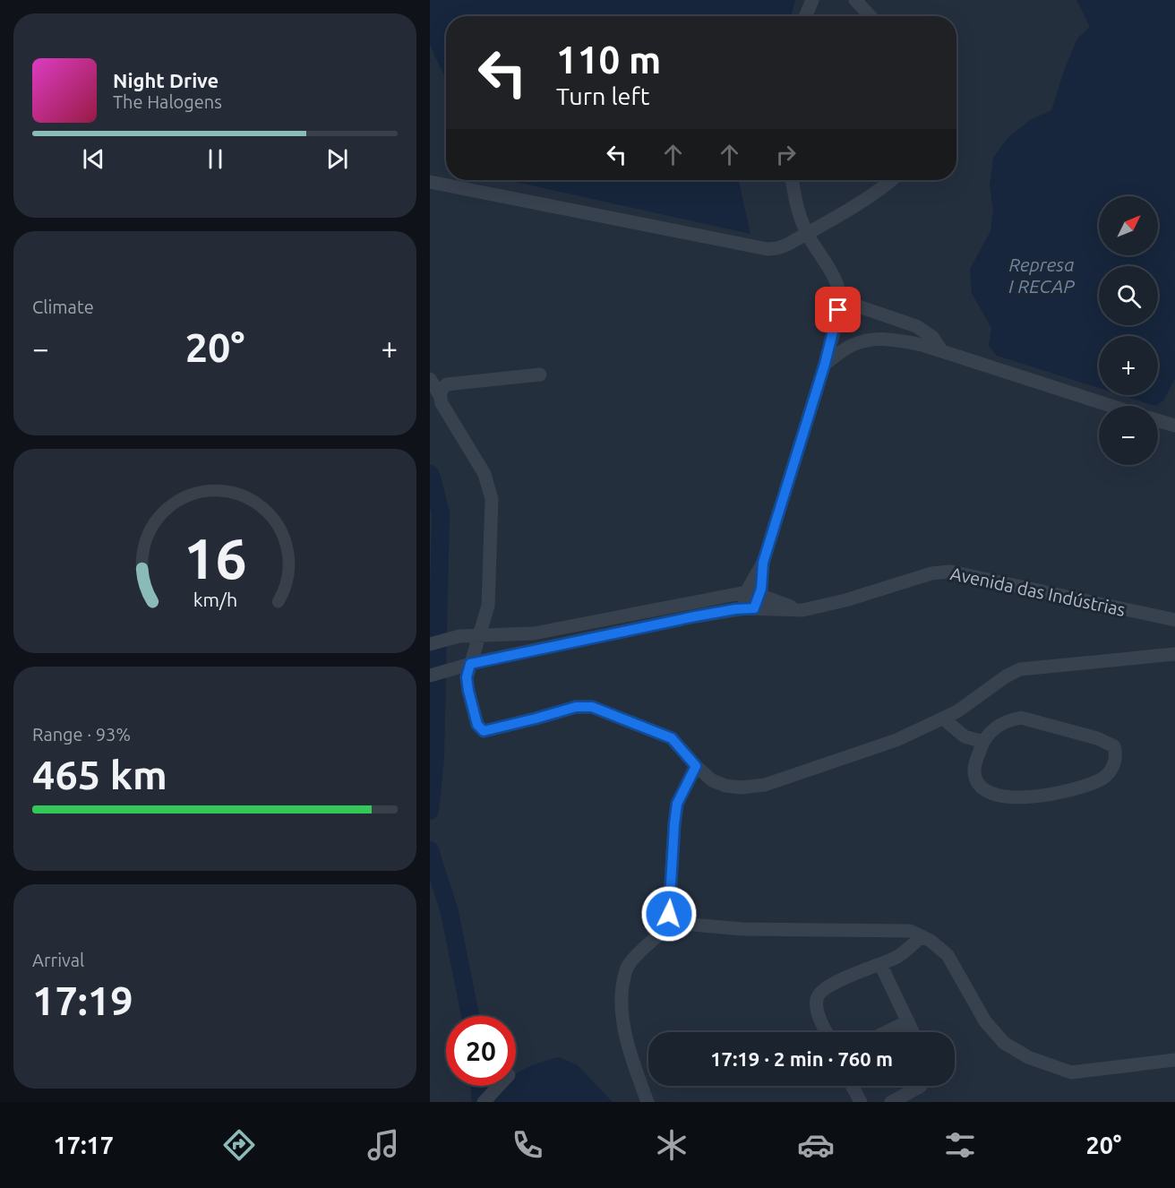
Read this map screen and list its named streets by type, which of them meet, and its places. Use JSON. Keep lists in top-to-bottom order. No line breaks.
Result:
{"streets":{"lane":["Avenida das Indústrias"]},"water":["Represa I RECAP"],"north":"top right","page":{"turn":["110 m","Turn left"],"song":["Night Drive","The Halogens"],"map_buttons":["+","−"],"tile":["Climate",["Range · 93%","465 km"],["Arrival","17:19"]],"heat":["−","20°","+"],"limit":"20","trip":"17:19 · 2 min · 760 m","tabs":["17:17","20°"],"gauge":["16","km/h"]}}
